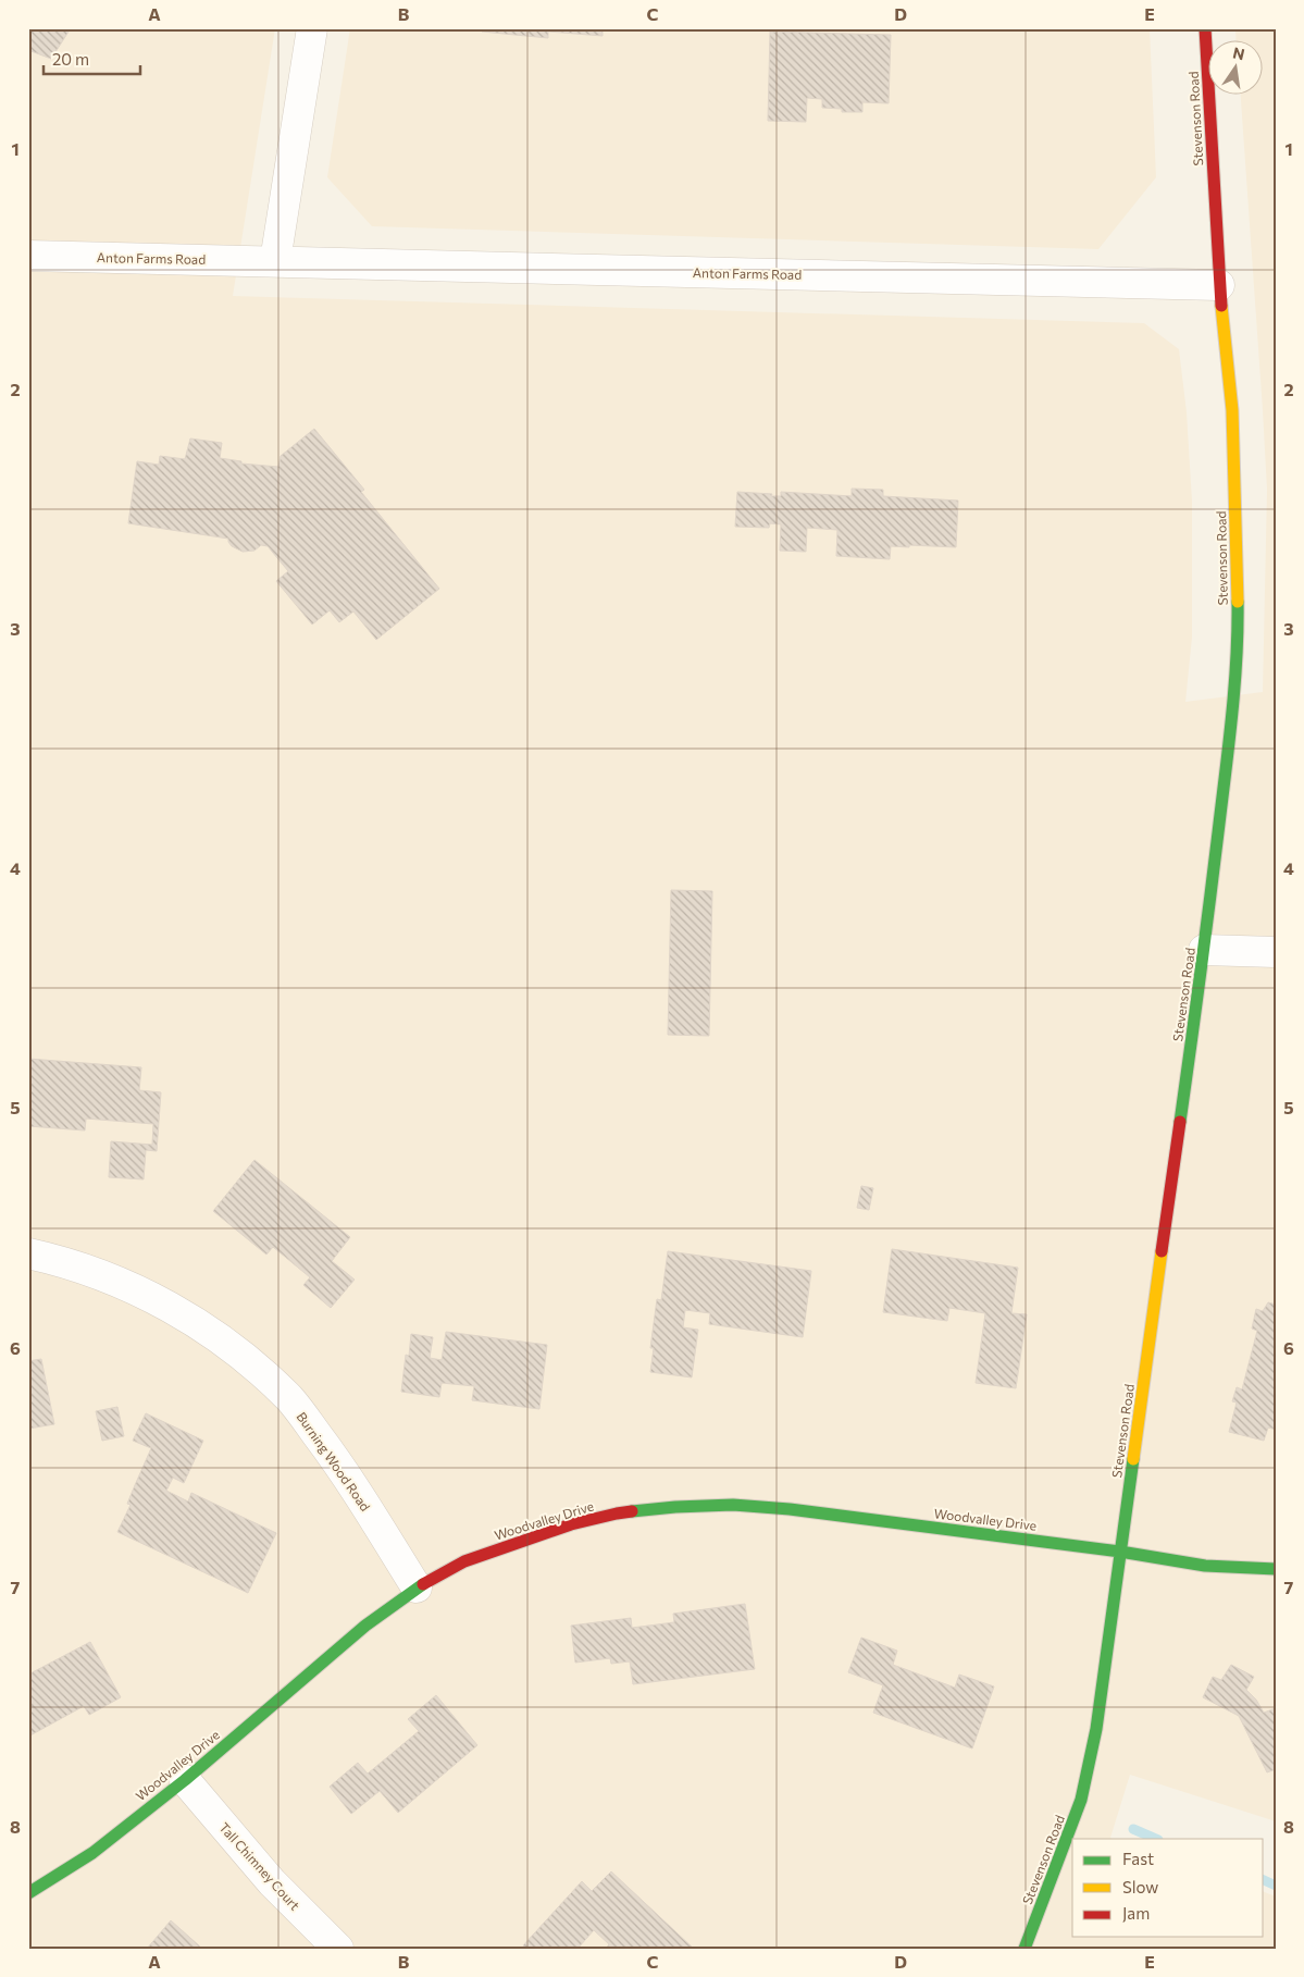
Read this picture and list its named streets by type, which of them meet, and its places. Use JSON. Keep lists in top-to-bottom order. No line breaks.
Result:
{"streets":{"street":["Stevenson Road","Anton Farms Road","Burning Wood Road","Woodvalley Drive","Tall Chimney Court"]},"crossings":[["Stevenson Road","Anton Farms Road"],["Stevenson Road","Woodvalley Drive"],["Burning Wood Road","Woodvalley Drive"],["Woodvalley Drive","Tall Chimney Court"]],"legend":["Fast","Slow","Jam"],"scale_bar":"20 m","north":"top","grid":{"columns":["A","B","C","D","E"],"rows":["1","2","3","4","5","6","7","8"]}}
